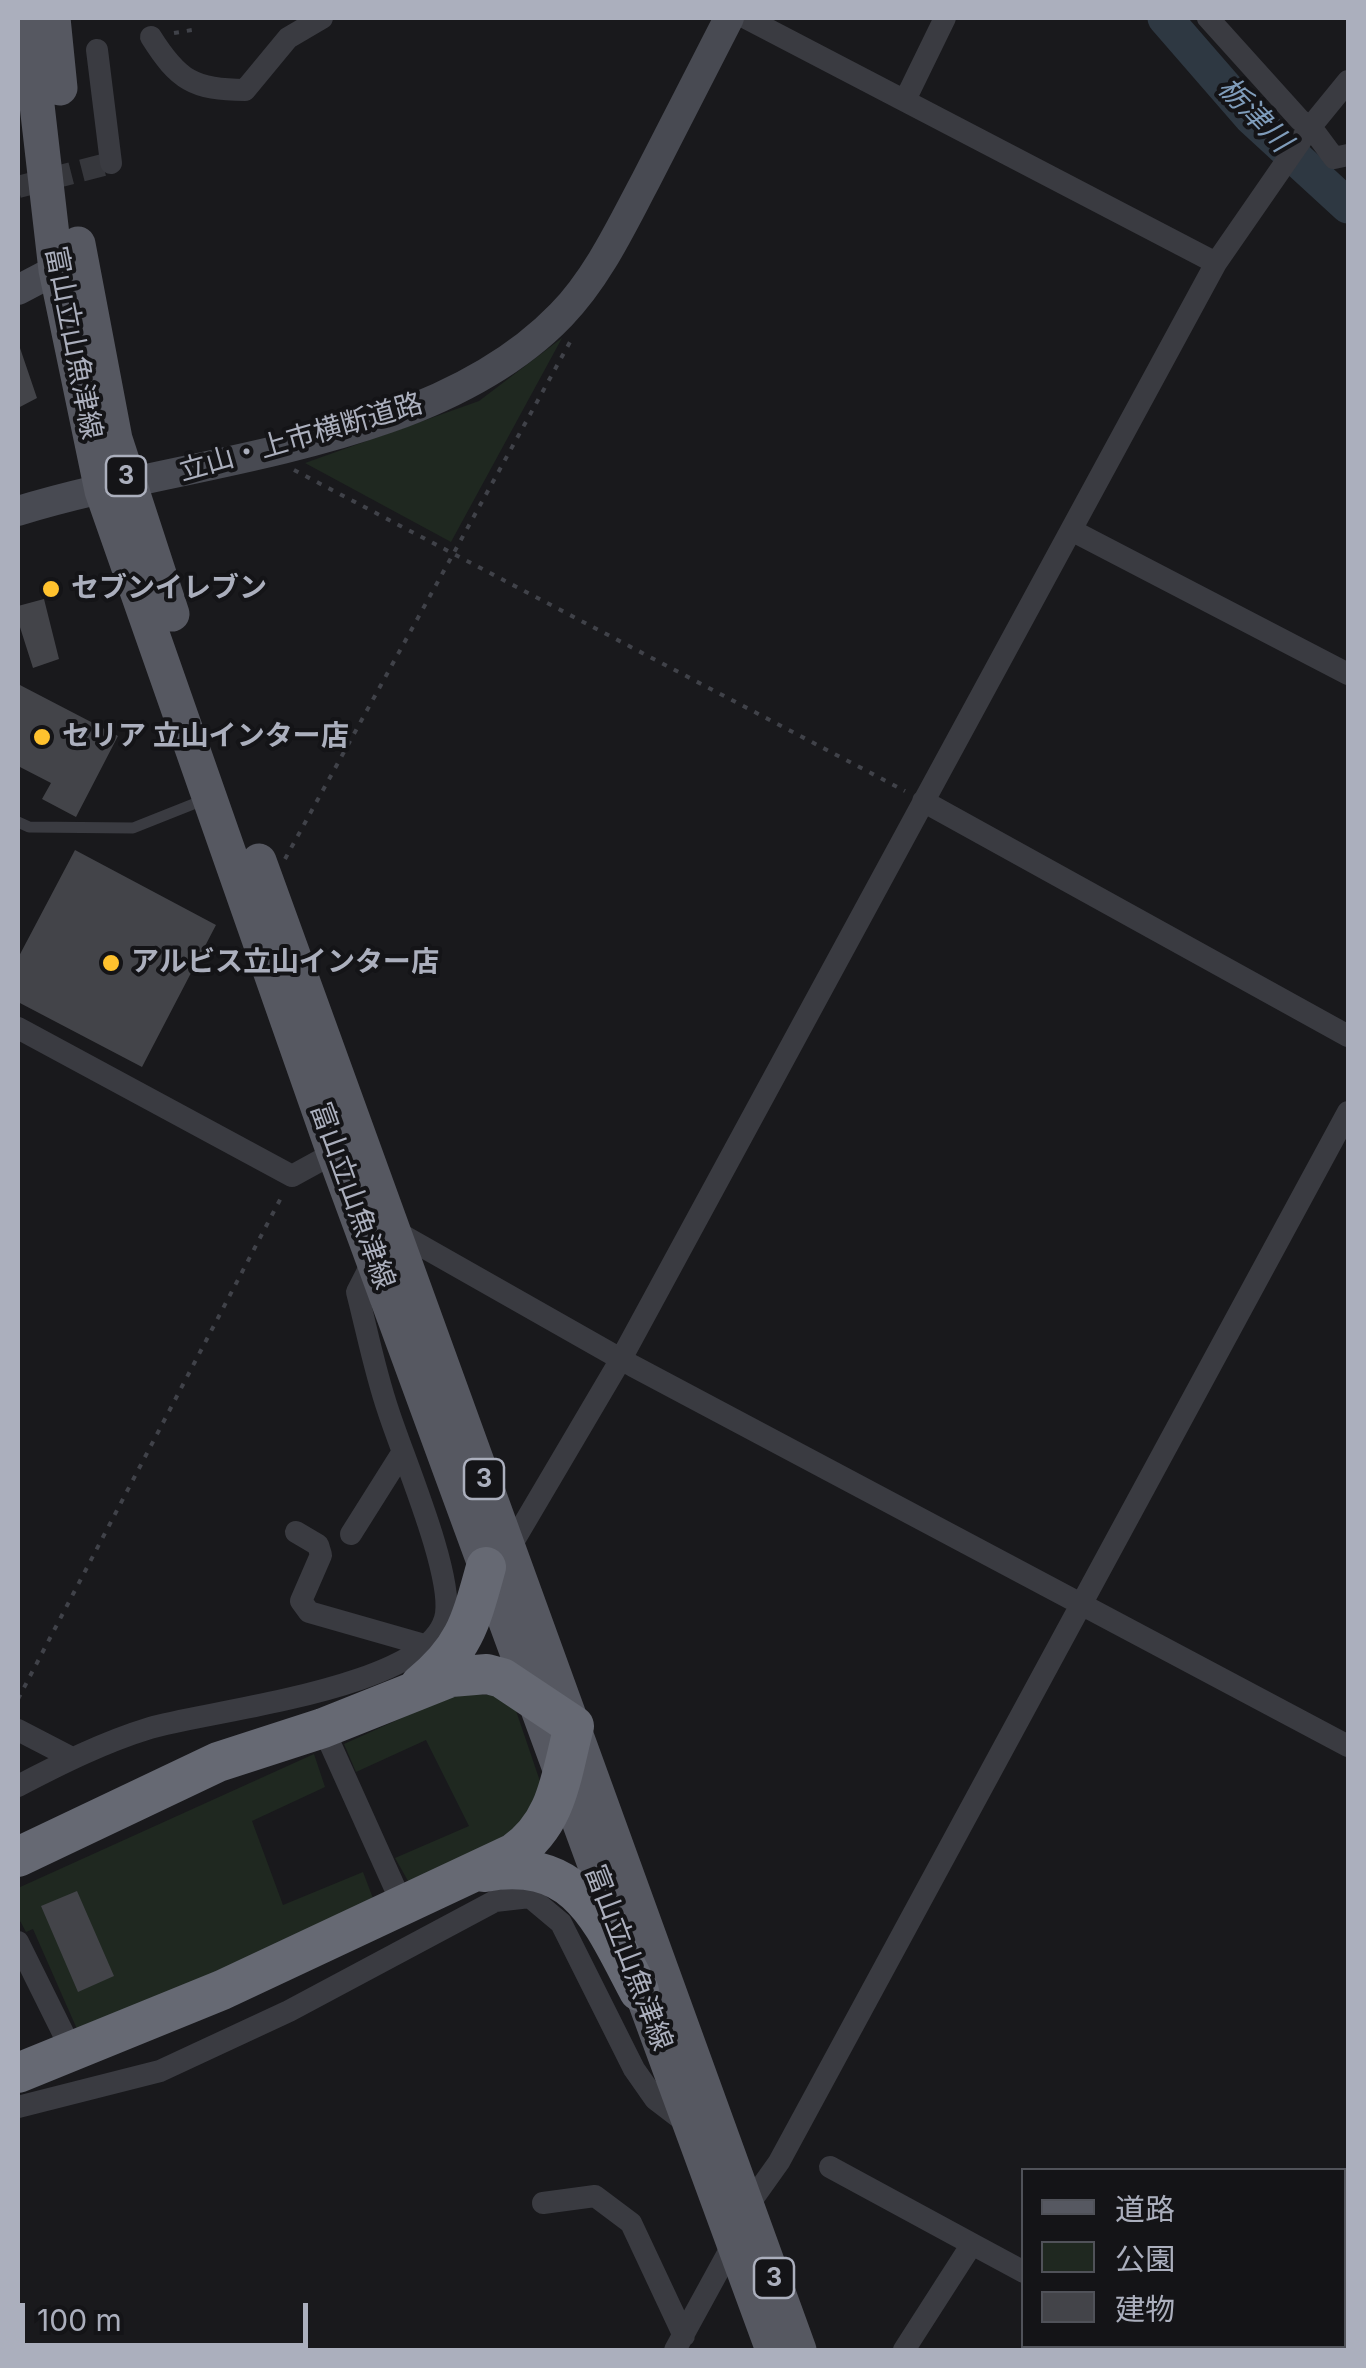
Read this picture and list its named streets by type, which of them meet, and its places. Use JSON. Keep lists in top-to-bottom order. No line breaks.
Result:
{"streets":{"main road":["富山立山魚津線","3"],"street":["立山・上市横断道路"]},"crossings":[["富山立山魚津線","立山・上市横断道路"]],"water":["栃津川"],"places":["セブンイレブン","セリア 立山インター店","アルビス立山インター店"],"legend":["道路","公園","建物"],"scale_bar":"100 m"}
